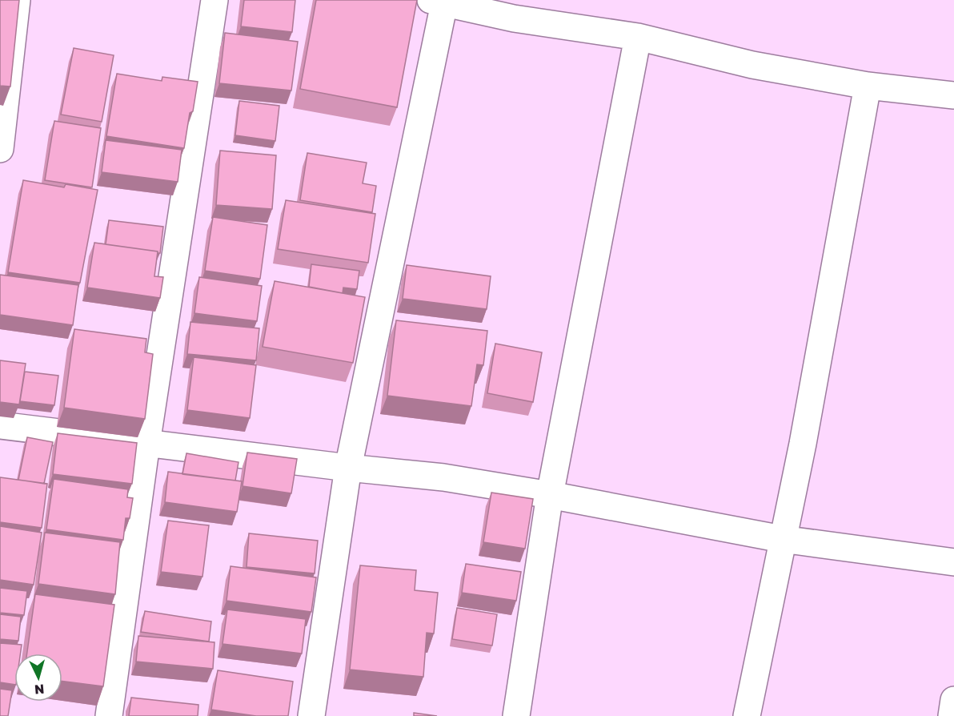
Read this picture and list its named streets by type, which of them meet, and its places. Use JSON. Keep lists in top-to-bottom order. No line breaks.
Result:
{"north":"bottom"}
